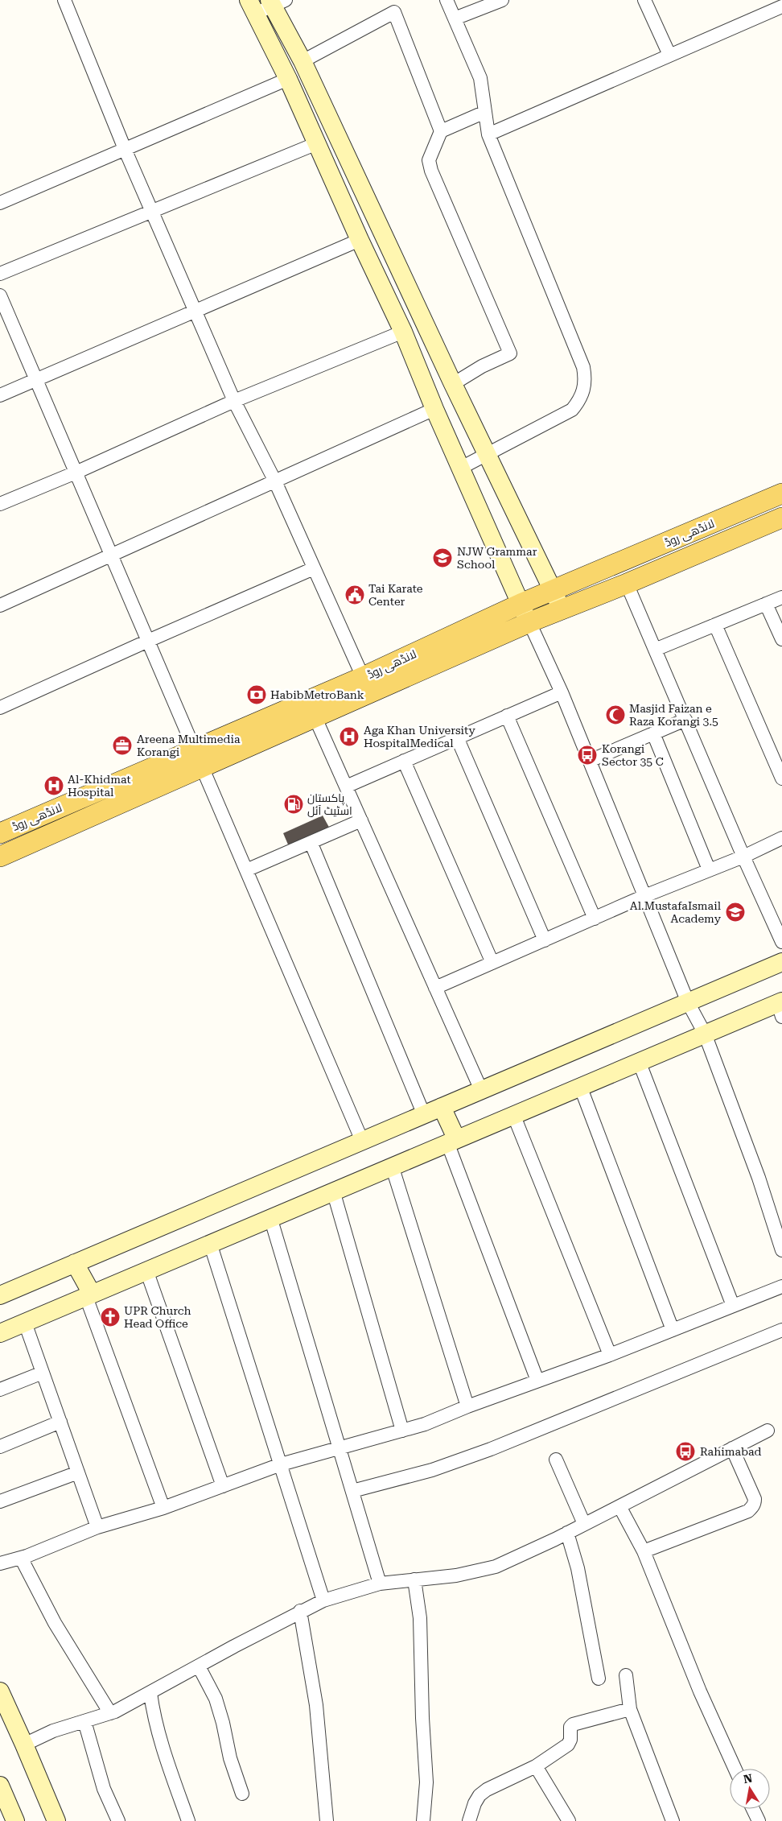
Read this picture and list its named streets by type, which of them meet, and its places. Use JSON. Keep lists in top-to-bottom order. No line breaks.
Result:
{"streets":{"main road":["لانڈھی روڈ"]},"places":{"school or university":["NJW Grammar School","Al.MustafaIsmail Academy"],"public building":["Tai Karate Center"],"bank":["HabibMetroBank"],"mosque":["Masjid Faizan e Raza Korangi 3.5"],"hospital":["Aga Khan University HospitalMedical","Al-Khidmat Hospital"],"office":["Areena Multimedia Korangi"],"bus stop":["Korangi Sector 35 C","Rahimabad"],"fuel station":["پاکستان اسٹیٹ آئل"],"church":["UPR Church Head Office"]},"north":"top"}
